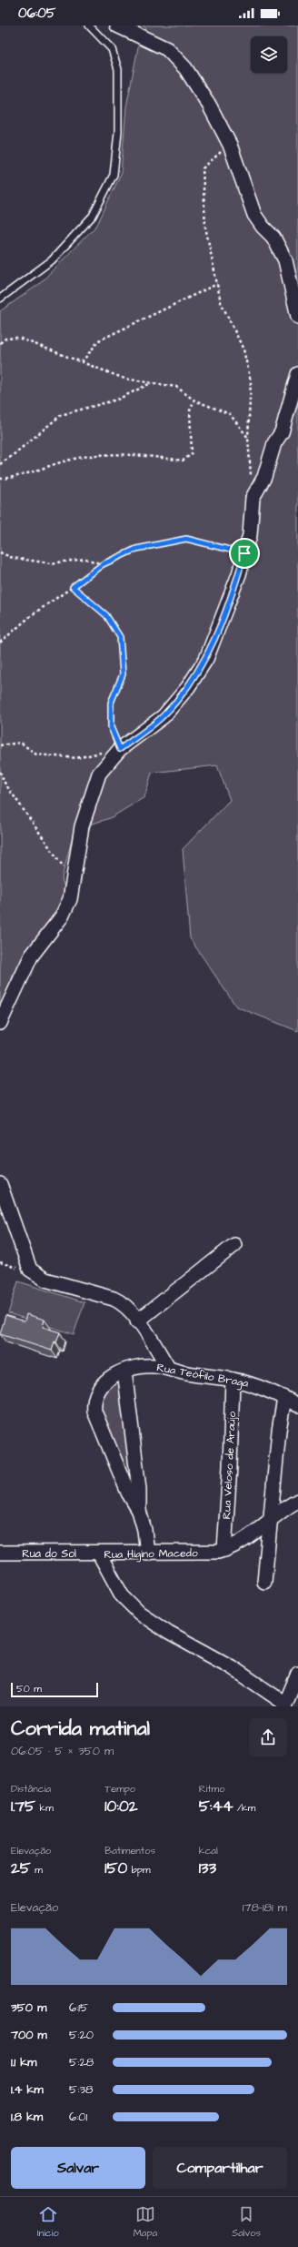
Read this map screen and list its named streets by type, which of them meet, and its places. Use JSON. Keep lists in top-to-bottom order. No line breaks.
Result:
{"streets":{"street":["Rua Teófilo Braga","Rua Veloso de Araújo","Rua do Sol","Rua Higino Macedo"]},"crossings":[["Rua Teófilo Braga","Rua Veloso de Araújo"],["Rua Teófilo Braga","Rua Higino Macedo"],["Rua Veloso de Araújo","Rua Higino Macedo"],["Rua do Sol","Rua Higino Macedo"]],"scale_bar":"50 m","page":{"status":"06:05","scale":"50 m","heading":["Corrida matinal","06:05 · 5 × 350 m"],"stats":[["Distância","1.75 km"],["Tempo","10:02"],["Ritmo","5:44 /km"],["Elevação","25 m"],["Batimentos","150 bpm"],["kcal","133"]],"chart":["Elevação","178–181 m"],"list":[{"name":"350 m","note":"6:15"},{"name":"700 m","note":"5:20"},{"name":"1.1 km","note":"5:28"},{"name":"1.4 km","note":"5:38"},{"name":"1.8 km","note":"6:01"}],"buttons":["Salvar","Compartilhar"],"tabs":["Início","Mapa","Salvos"]}}
